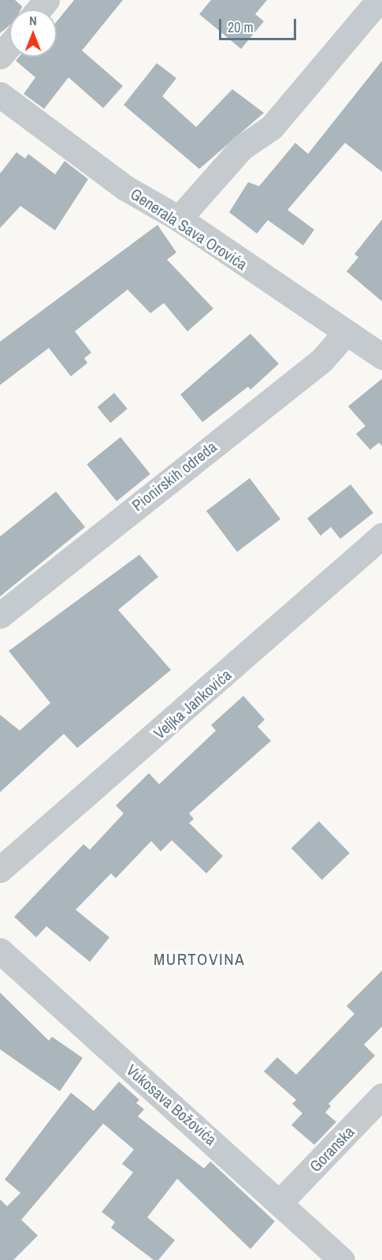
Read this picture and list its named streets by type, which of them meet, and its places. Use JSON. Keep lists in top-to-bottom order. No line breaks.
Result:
{"streets":{"street":["Generala Sava Orovića","Pionirskih odreda","Veljka Jankovića","Vukosava Božovića","Goranska"]},"crossings":[["Generala Sava Orovića","Pionirskih odreda"],["Vukosava Božovića","Goranska"]],"districts":["MURTOVINA"],"scale_bar":"20 m","north":"top"}
